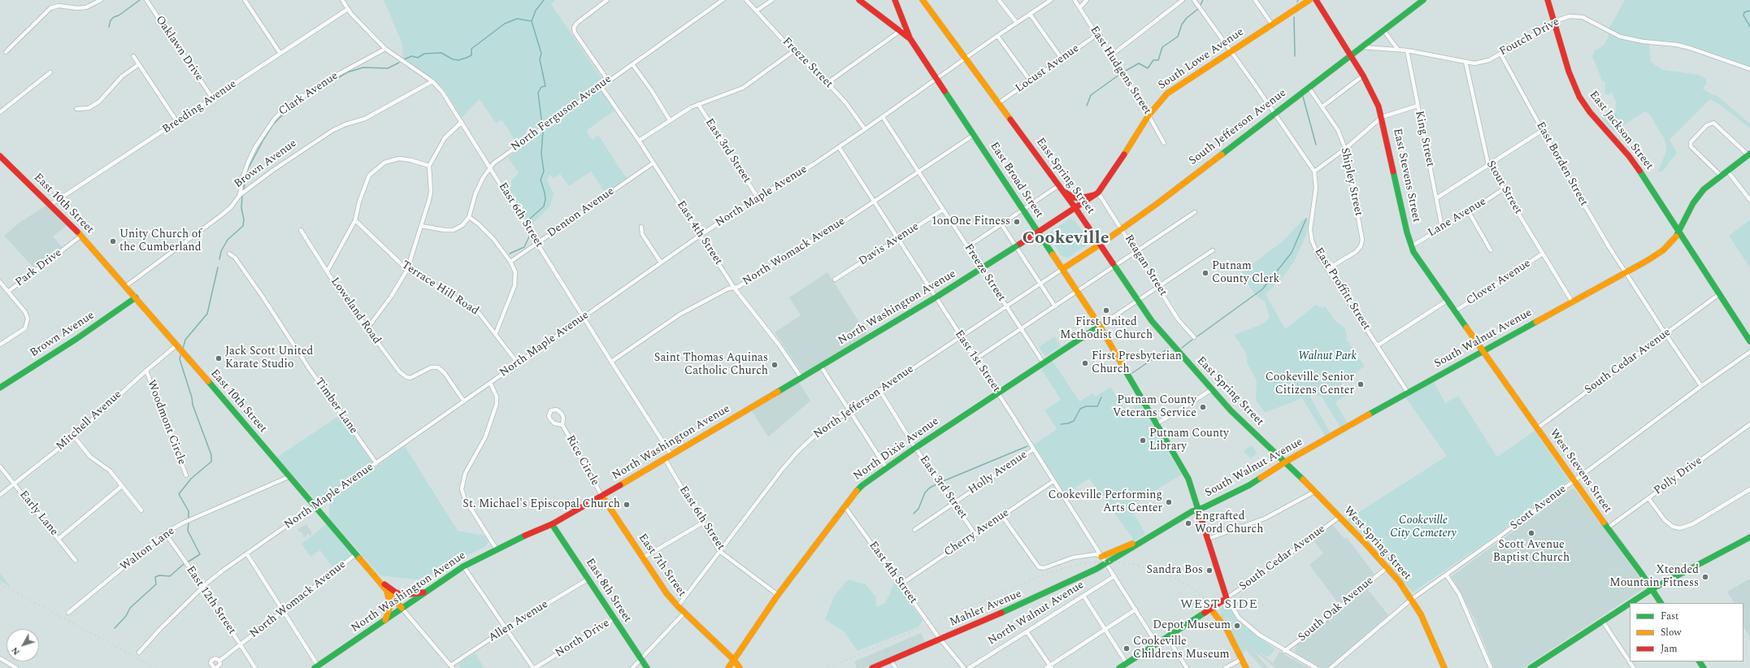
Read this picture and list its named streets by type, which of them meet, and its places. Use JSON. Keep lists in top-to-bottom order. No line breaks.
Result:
{"streets":{"street":["Foutch Drive","Oaklawn Drive","South Lowe Avenue","Freeze Street","Locust Avenue","East Hudgens Street","Clark Avenue","Breeding Avenue","North Ferguson Avenue","South Jefferson Avenue","East Jackson Street","King Street","East 3rd Street","Brown Avenue","East Borden Street","East Stevens Street","East Spring Street","East Broad Street","Shipley Street","Stout Street","North Maple Avenue","East 10th Street","Denton Avenue","East 6th Street","Lane Avenue","East 4th Street","Davis Avenue","North Womack Avenue","Reagan Street","Park Drive","Clover Avenue","Terrace Hill Road","East Proffitt Street","North Washington Avenue","Loweland Road","South Walnut Avenue","East 1st Street","South Cedar Avenue","North Jefferson Avenue","Timber Lane","Mitchell Avenue","Woodmont Circle","North Dixie Avenue","Rice Circle","West Stevens Street","Holly Avenue","Polly Drive","Scott Avenue","Early Lane","Cherry Avenue","West Spring Street","Walton Lane","East 7th Street","East 8th Street","East 12th Street","Mahler Avenue","South Oak Avenue","North Walnut Avenue","Allen Avenue","North Drive"]},"crossings":[["Foutch Drive","South Jefferson Avenue"],["Foutch Drive","East Jackson Street"],["Foutch Drive","King Street"],["Foutch Drive","East Borden Street"],["Foutch Drive","Stout Street"],["Oaklawn Drive","Breeding Avenue"],["South Lowe Avenue","East Hudgens Street"],["South Lowe Avenue","East Spring Street"],["South Lowe Avenue","Reagan Street"],["South Lowe Avenue","East Proffitt Street"],["South Lowe Avenue","North Washington Avenue"],["Freeze Street","North Maple Avenue"],["Freeze Street","Davis Avenue"],["Freeze Street","North Womack Avenue"],["Freeze Street","North Washington Avenue"],["Freeze Street","North Jefferson Avenue"],["Freeze Street","North Dixie Avenue"],["Locust Avenue","East Hudgens Street"],["Locust Avenue","East Spring Street"],["Clark Avenue","Brown Avenue"],["Clark Avenue","East 6th Street"],["Breeding Avenue","East 10th Street"],["Breeding Avenue","East 6th Street"],["North Ferguson Avenue","East 6th Street"],["North Ferguson Avenue","East 4th Street"],["South Jefferson Avenue","East Stevens Street"],["South Jefferson Avenue","East Spring Street"],["South Jefferson Avenue","East Broad Street"],["South Jefferson Avenue","Shipley Street"],["South Jefferson Avenue","Reagan Street"],["South Jefferson Avenue","East Proffitt Street"],["South Jefferson Avenue","North Jefferson Avenue"],["East Jackson Street","South Walnut Avenue"],["East Jackson Street","South Cedar Avenue"],["King Street","Lane Avenue"],["East 3rd Street","North Maple Avenue"],["East 3rd Street","North Jefferson Avenue"],["East 3rd Street","North Dixie Avenue"],["East 3rd Street","Holly Avenue"],["East 3rd Street","Cherry Avenue"],["Brown Avenue","East 10th Street"],["Brown Avenue","East 6th Street"],["East Borden Street","South Walnut Avenue"],["East Borden Street","South Cedar Avenue"],["East Borden Street","Scott Avenue"],["East Stevens Street","Lane Avenue"],["East Stevens Street","Clover Avenue"],["East Stevens Street","South Walnut Avenue"],["East Stevens Street","West Stevens Street"],["East Spring Street","North Maple Avenue"],["East Spring Street","North Washington Avenue"],["East Spring Street","South Walnut Avenue"],["East Spring Street","West Spring Street"],["East Broad Street","North Maple Avenue"],["East Broad Street","North Womack Avenue"],["East Broad Street","North Washington Avenue"],["East Broad Street","South Walnut Avenue"],["East Broad Street","South Cedar Avenue"],["East Broad Street","North Jefferson Avenue"],["East Broad Street","North Dixie Avenue"],["Shipley Street","East Proffitt Street"],["Stout Street","Lane Avenue"],["Stout Street","Clover Avenue"],["Stout Street","South Walnut Avenue"],["North Maple Avenue","East 10th Street"],["North Maple Avenue","East 6th Street"],["North Maple Avenue","East 4th Street"],["North Maple Avenue","Terrace Hill Road"],["North Maple Avenue","Loweland Road"],["North Maple Avenue","East 1st Street"],["North Maple Avenue","Timber Lane"],["North Maple Avenue","East 12th Street"],["East 10th Street","North Womack Avenue"],["East 10th Street","Park Drive"],["East 10th Street","North Washington Avenue"],["East 10th Street","Mitchell Avenue"],["East 10th Street","Walton Lane"],["East 10th Street","Allen Avenue"],["Denton Avenue","East 6th Street"],["Denton Avenue","East 4th Street"],["East 6th Street","North Womack Avenue"],["East 6th Street","North Washington Avenue"],["East 6th Street","North Jefferson Avenue"],["East 6th Street","North Dixie Avenue"],["East 4th Street","North Womack Avenue"],["East 4th Street","North Washington Avenue"],["East 4th Street","North Dixie Avenue"],["East 4th Street","Cherry Avenue"],["East 4th Street","Mahler Avenue"],["Davis Avenue","East 1st Street"],["North Womack Avenue","East 1st Street"],["North Womack Avenue","East 12th Street"],["Terrace Hill Road","Loweland Road"],["East Proffitt Street","South Walnut Avenue"],["North Washington Avenue","East 1st Street"],["North Washington Avenue","Rice Circle"],["North Washington Avenue","East 7th Street"],["North Washington Avenue","East 8th Street"],["South Walnut Avenue","West Stevens Street"],["South Walnut Avenue","West Spring Street"],["East 1st Street","North Jefferson Avenue"],["East 1st Street","North Dixie Avenue"],["East 1st Street","Holly Avenue"],["East 1st Street","Cherry Avenue"],["East 1st Street","Mahler Avenue"],["East 1st Street","North Walnut Avenue"],["South Cedar Avenue","West Stevens Street"],["South Cedar Avenue","West Spring Street"],["North Jefferson Avenue","East 7th Street"],["Mitchell Avenue","Woodmont Circle"],["Mitchell Avenue","Early Lane"],["North Dixie Avenue","East 7th Street"],["Rice Circle","East 7th Street"],["West Stevens Street","Polly Drive"],["West Stevens Street","Scott Avenue"],["Scott Avenue","West Spring Street"],["West Spring Street","South Oak Avenue"],["Walton Lane","East 12th Street"],["East 8th Street","Allen Avenue"],["East 8th Street","North Drive"]],"districts":["Cookeville","WEST SIDE"],"parks":["Walnut Park","Cookeville City Cemetery"],"places":["1onOne Fitness","Unity Church of the Cumberland","Putnam County Clerk","First United Methodist Church","Jack Scott United Karate Studio","First Presbyterian Church","Saint Thomas Aquinas Catholic Church","Cookeville Senior Citizens Center","Putnam County Veterans Service","Putnam County Library","Cookeville Performing Arts Center","St. Michael's Episcopal Church","Engrafted Word Church","Scott Avenue Baptist Church","Sandra Bos","Xtended Mountain Fitness","Depot Museum","Cookeville Childrens Museum"],"legend":["Fast","Slow","Jam"],"north":"bottom left"}
